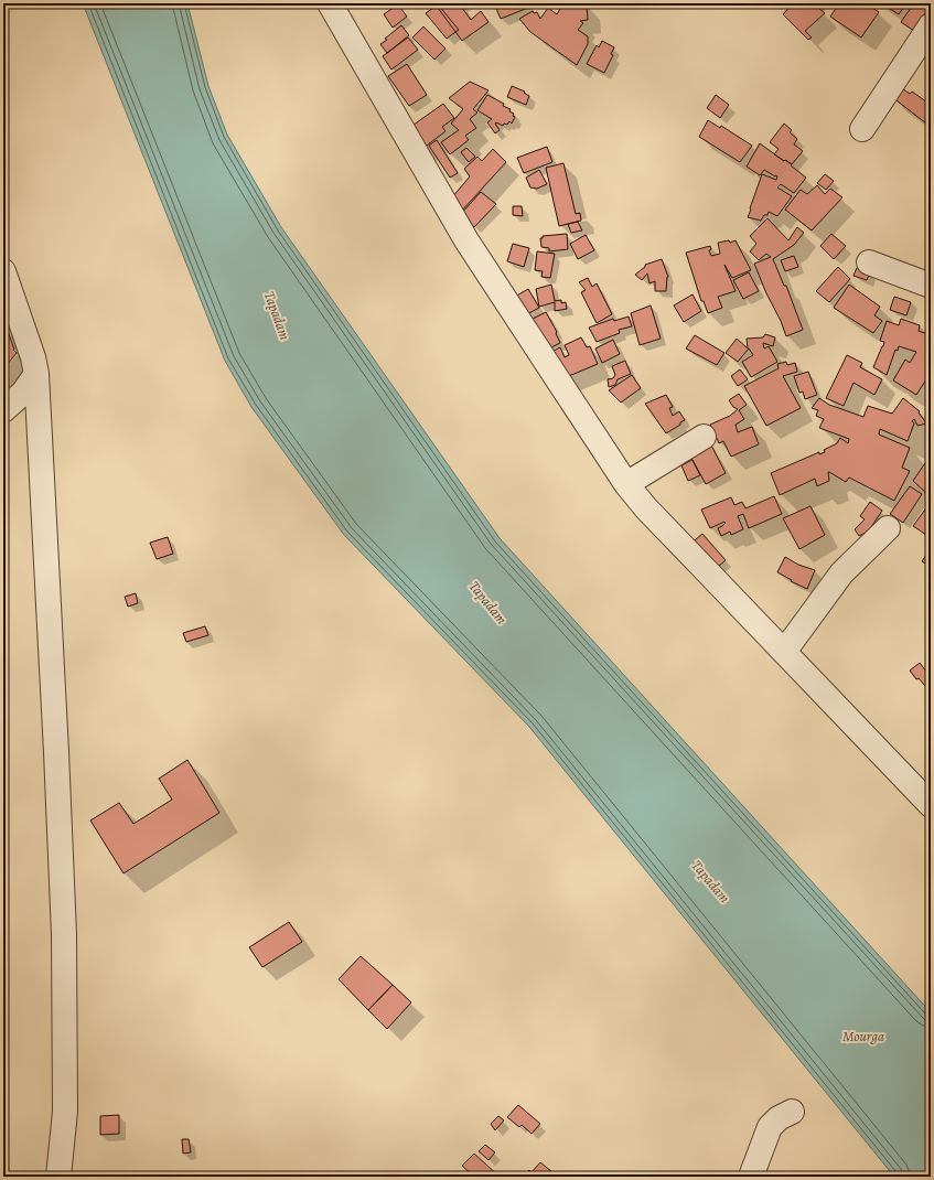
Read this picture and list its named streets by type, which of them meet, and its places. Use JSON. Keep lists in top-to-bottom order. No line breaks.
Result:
{"water":["Tapadam","Mourga"]}
